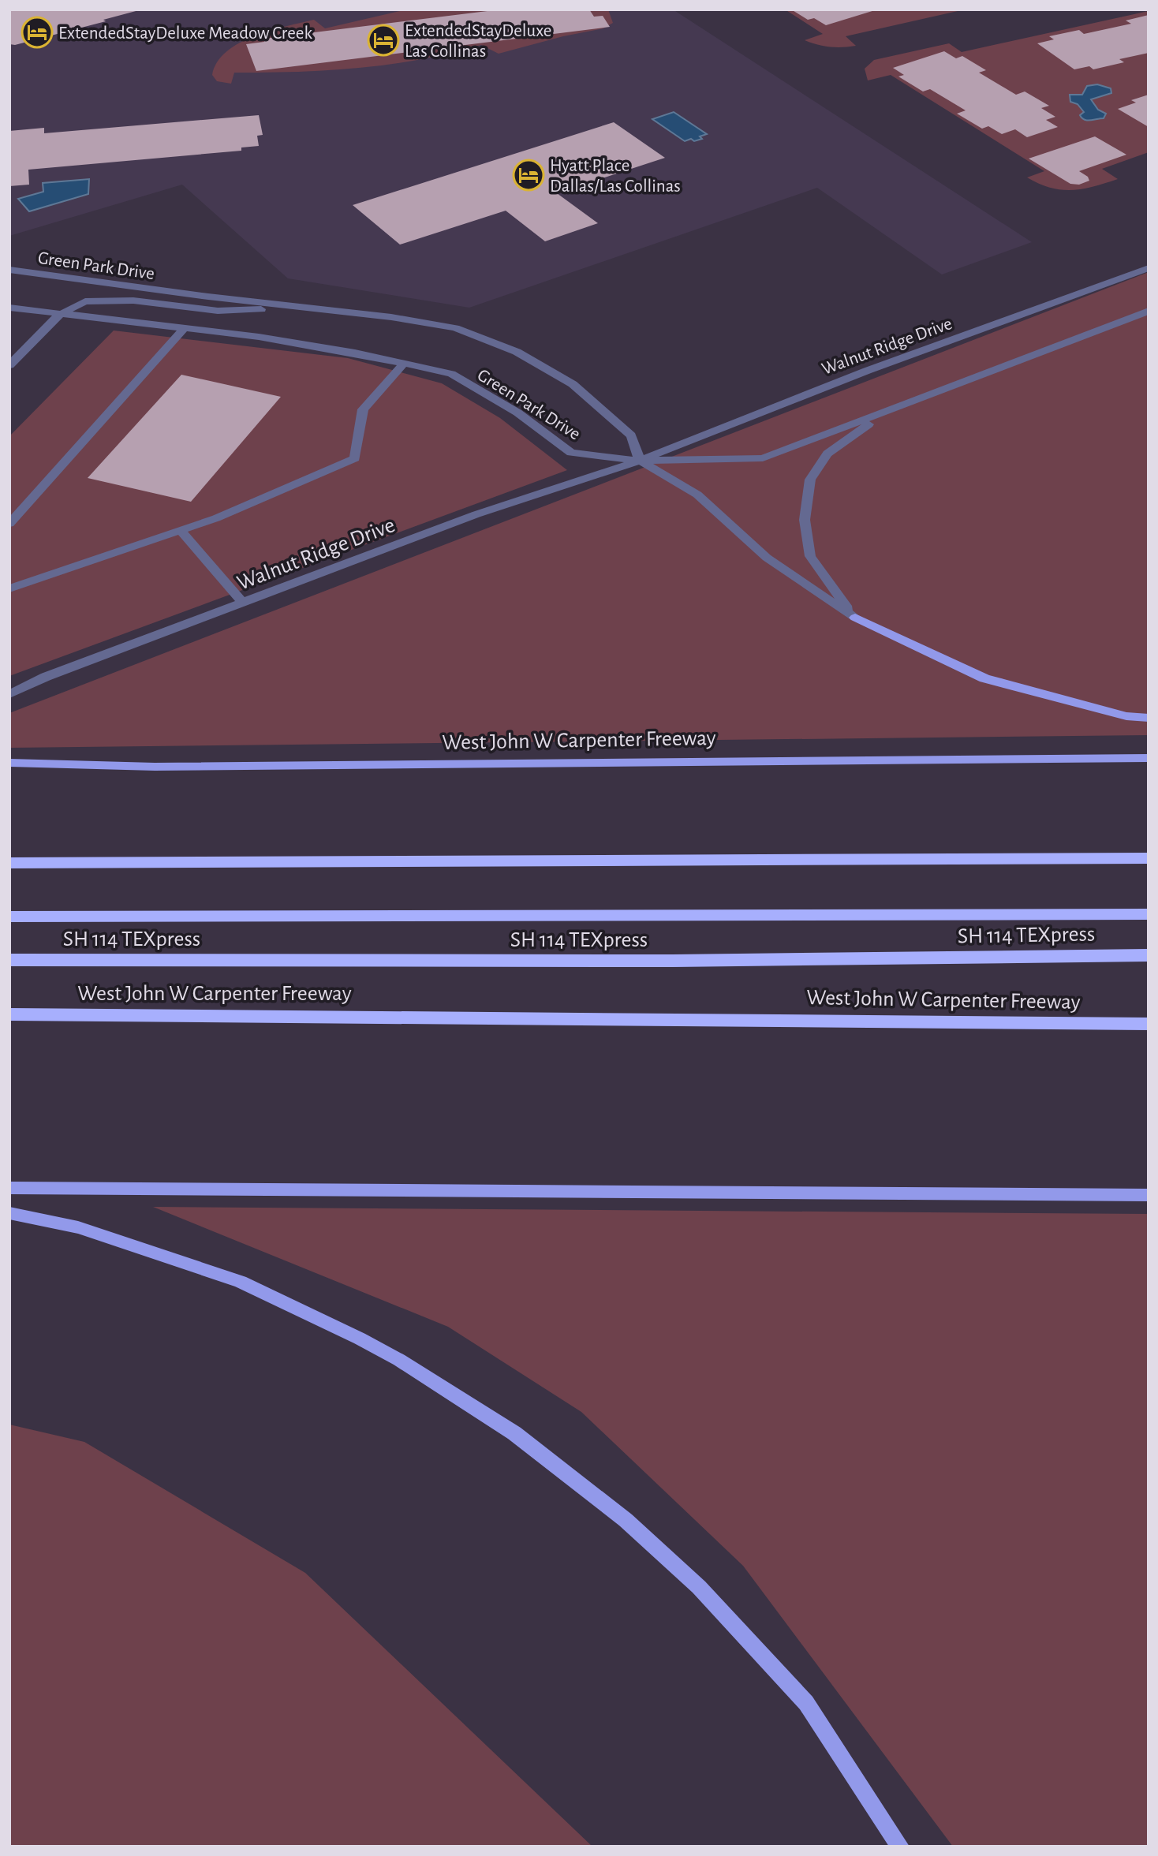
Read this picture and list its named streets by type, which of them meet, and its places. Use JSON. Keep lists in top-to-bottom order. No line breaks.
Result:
{"streets":{"highway":["West John W Carpenter Freeway","SH 114 TEXpress"],"street":["Green Park Drive","Walnut Ridge Drive"]},"crossings":[["Green Park Drive","Walnut Ridge Drive"]],"places":{"hotel":["ExtendedStayDeluxe Meadow Creek","ExtendedStayDeluxe Las Collinas","Hyatt Place Dallas/Las Collinas"]}}
